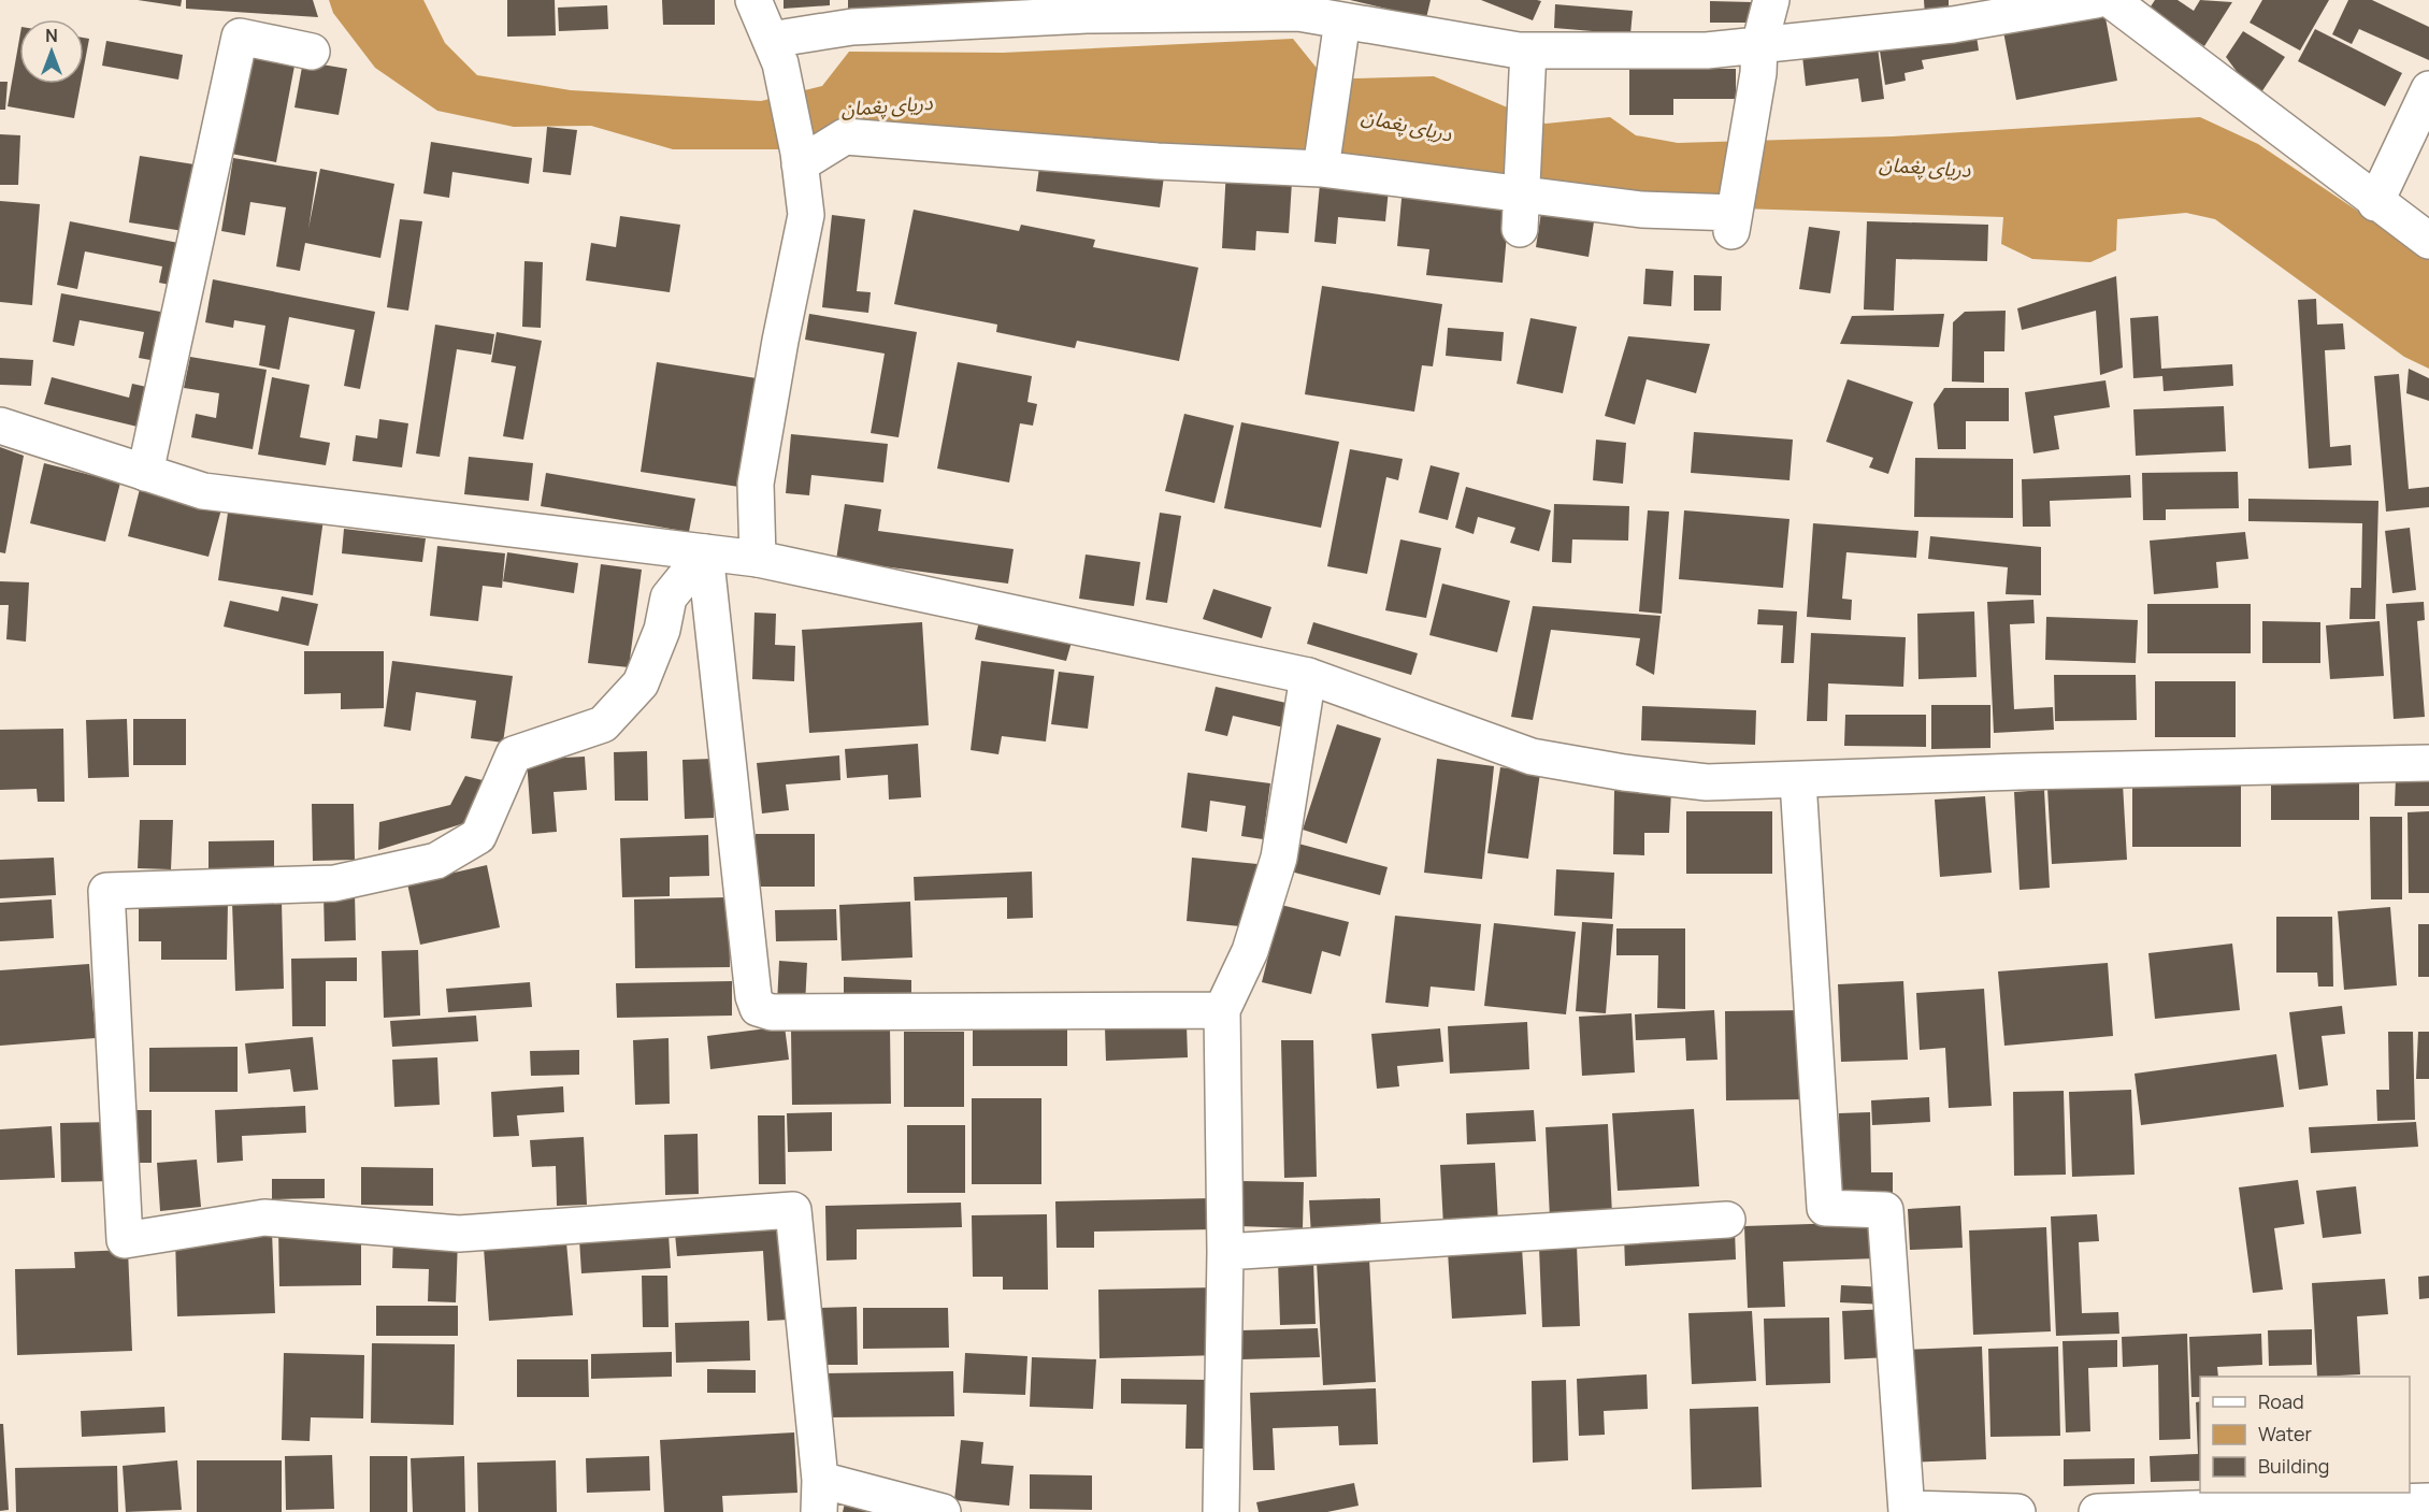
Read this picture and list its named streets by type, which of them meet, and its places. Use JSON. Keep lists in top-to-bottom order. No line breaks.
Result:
{"water":["دریای پغمان"],"legend":["Road","Water","Building"],"north":"top"}
